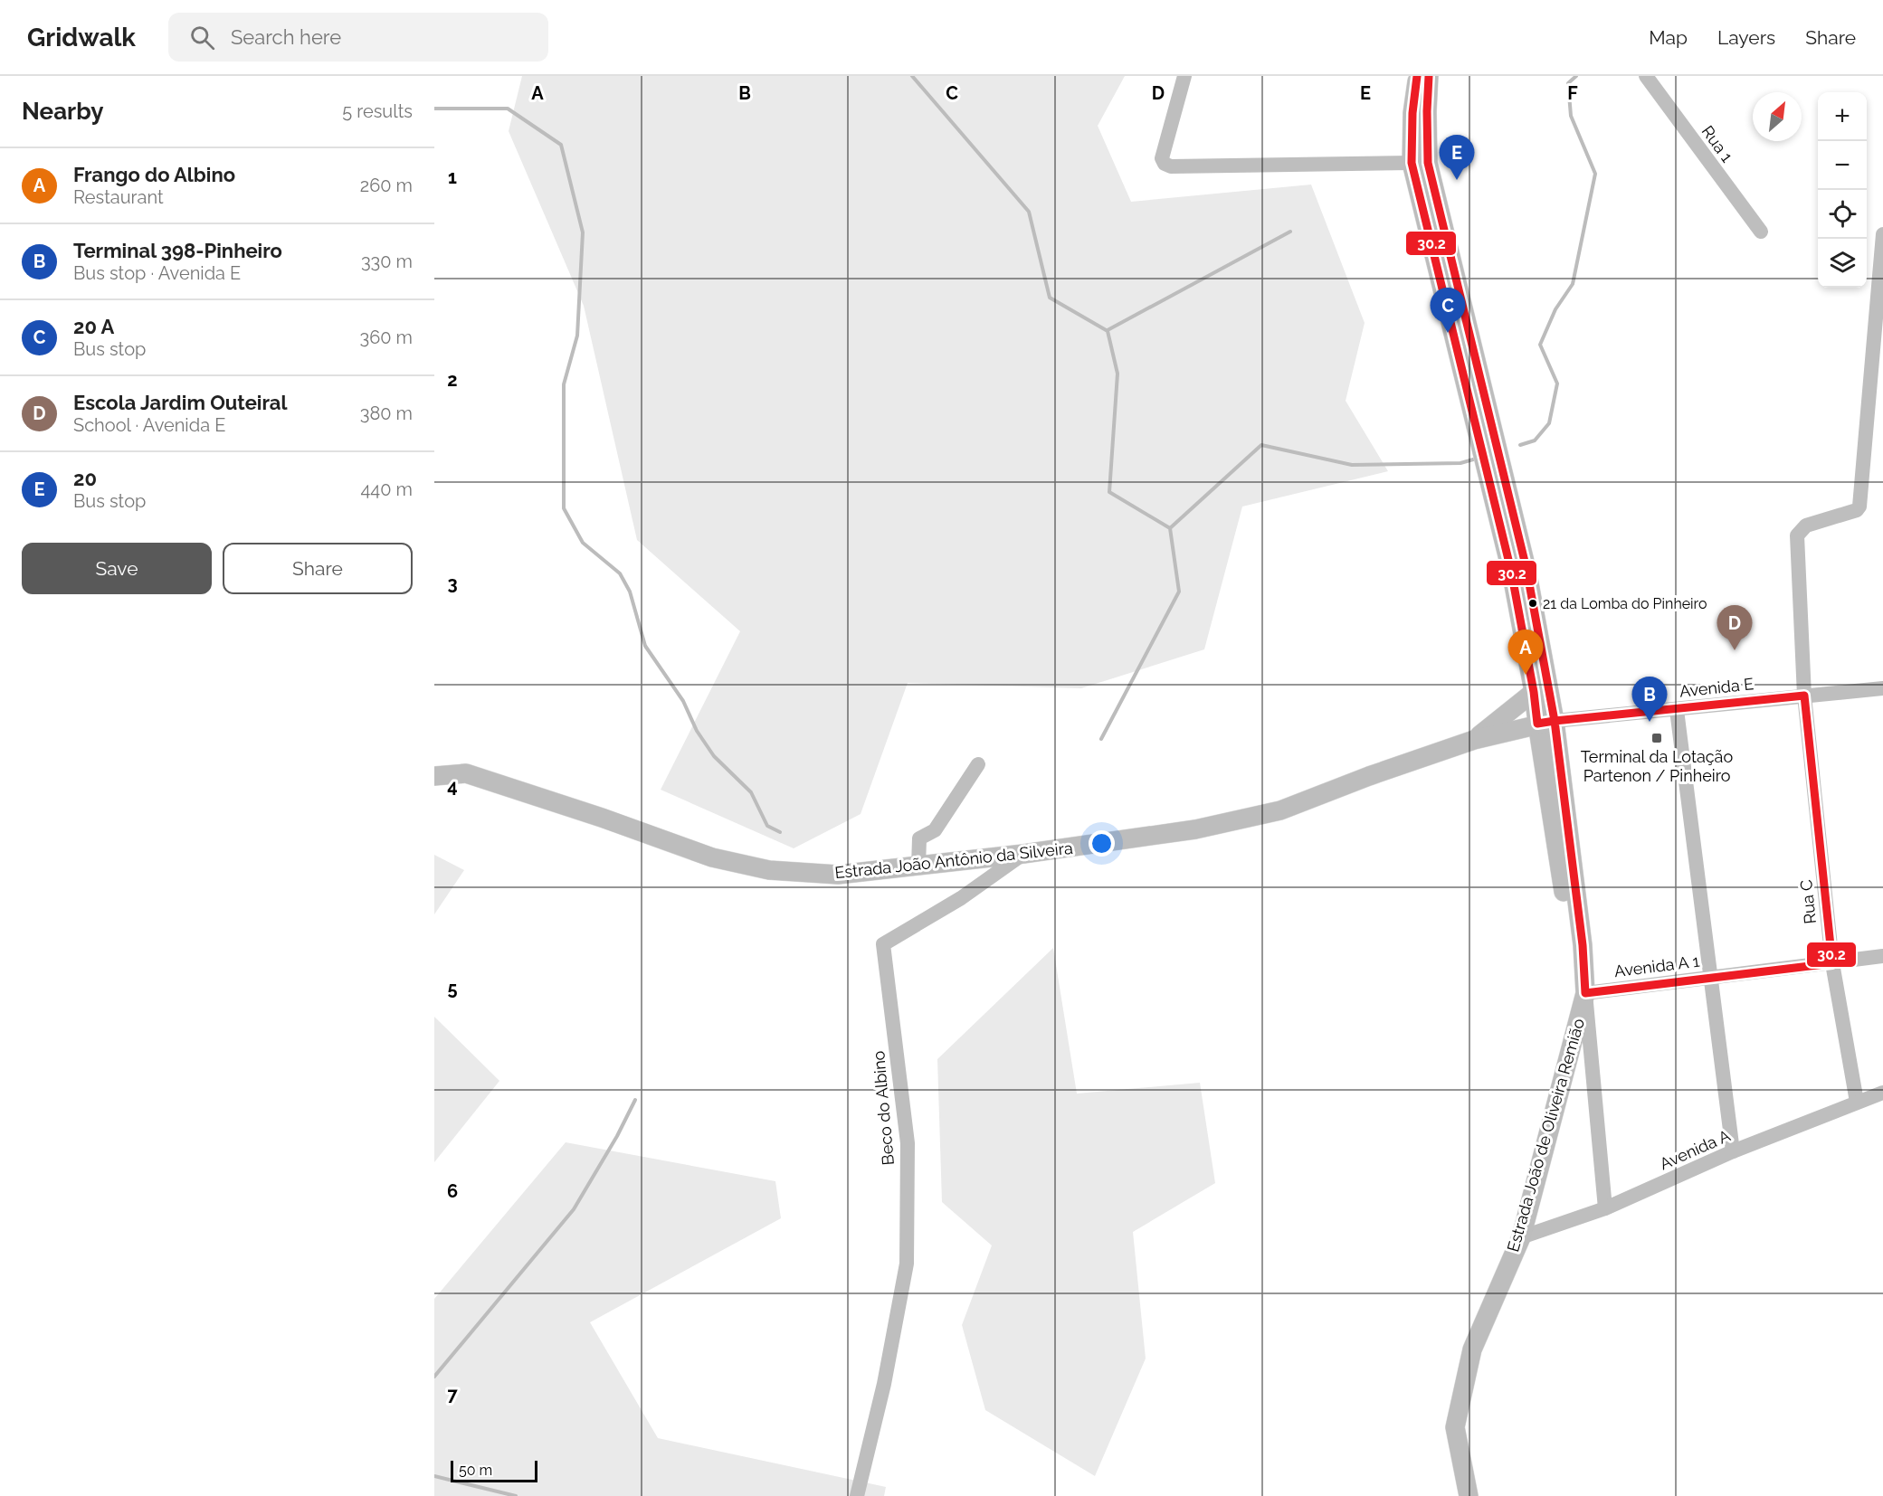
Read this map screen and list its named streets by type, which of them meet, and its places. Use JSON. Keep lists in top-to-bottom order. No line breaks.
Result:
{"streets":{"main road":["Estrada João Antônio da Silveira","Estrada João de Oliveira Remião"],"street":["Rua 1","Avenida E","Rua C","Avenida A 1","Beco do Albino","Avenida A"]},"crossings":[["Avenida E","Estrada João Antônio da Silveira"],["Avenida E","Rua C"],["Estrada João Antônio da Silveira","Beco do Albino"],["Rua C","Avenida A 1"],["Rua C","Avenida A"],["Avenida A 1","Estrada João de Oliveira Remião"],["Estrada João de Oliveira Remião","Avenida A"]],"places":{"other":["21 da Lomba do Pinheiro"],"transit":["Terminal da Lotação Partenon / Pinheiro"]},"lines":["transit line 30.2"],"scale_bar":"50 m","north":"top right","page":{"header":"Gridwalk","search":"Search here","nav":["Map","Layers","Share"],"heading":["Nearby","5 results"],"map_buttons":["+","−"],"pins":["E","C","D","A","B"],"list":[{"mark":"A","name":"Frango do Albino","note":"Restaurant","value":"260 m"},{"mark":"B","name":"Terminal 398-Pinheiro","note":"Bus stop · Avenida E","value":"330 m"},{"mark":"C","name":"20 A","note":"Bus stop","value":"360 m"},{"mark":"D","name":"Escola Jardim Outeiral","note":"School · Avenida E","value":"380 m"},{"mark":"E","name":"20","note":"Bus stop","value":"440 m"}],"buttons":["Save","Share"],"scale":"50 m"},"grid":{"columns":["A","B","C","D","E","F"],"rows":["1","2","3","4","5","6","7"]}}
